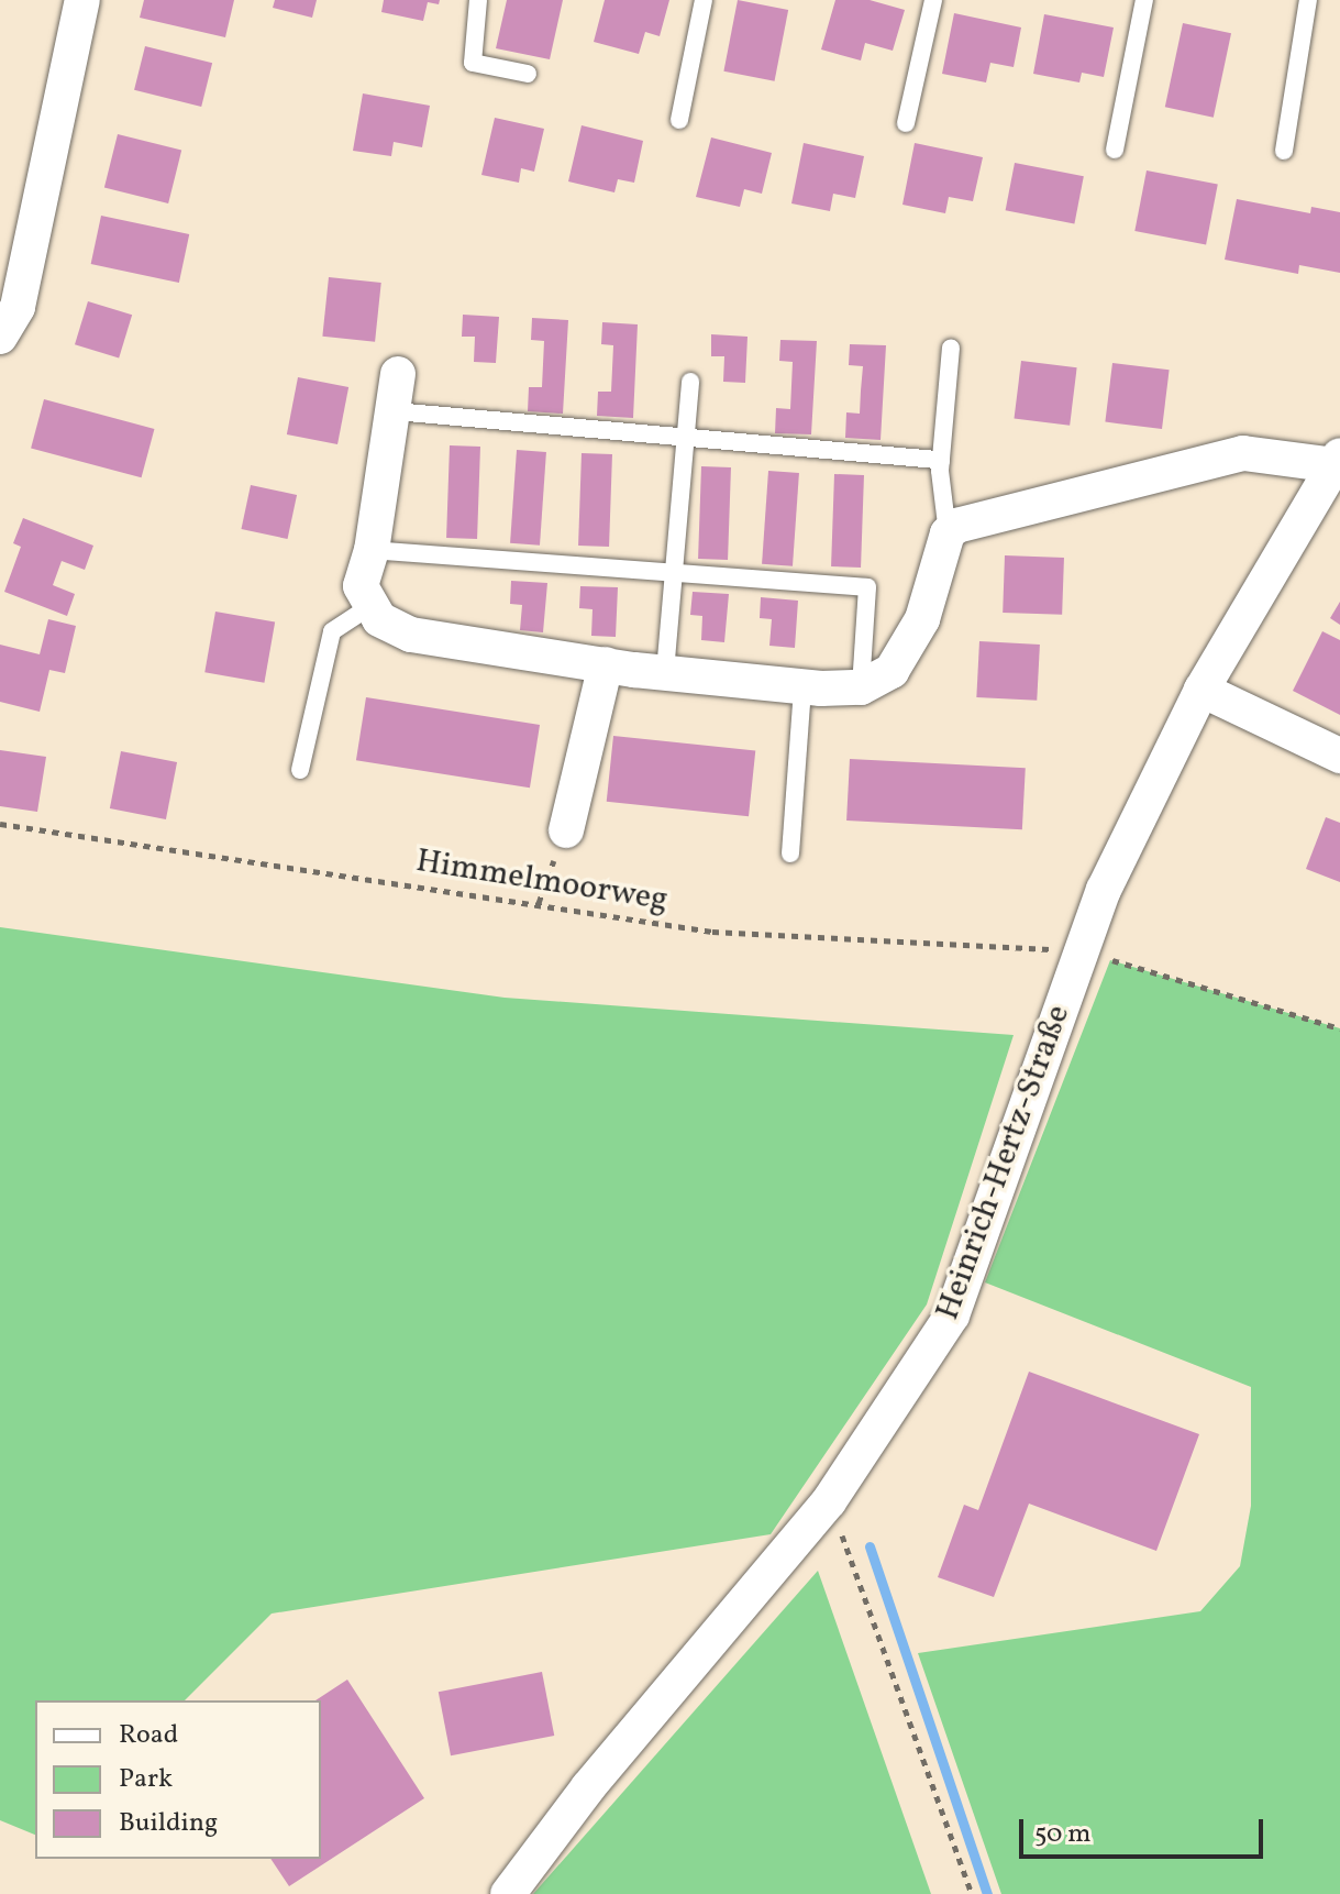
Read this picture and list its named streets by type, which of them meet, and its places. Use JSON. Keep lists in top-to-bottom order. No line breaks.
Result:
{"streets":{"street":["Heinrich-Hertz-Straße"],"path":["Himmelmoorweg"]},"crossings":[["Himmelmoorweg","Heinrich-Hertz-Straße"]],"legend":["Road","Park","Building"],"scale_bar":"50 m"}
